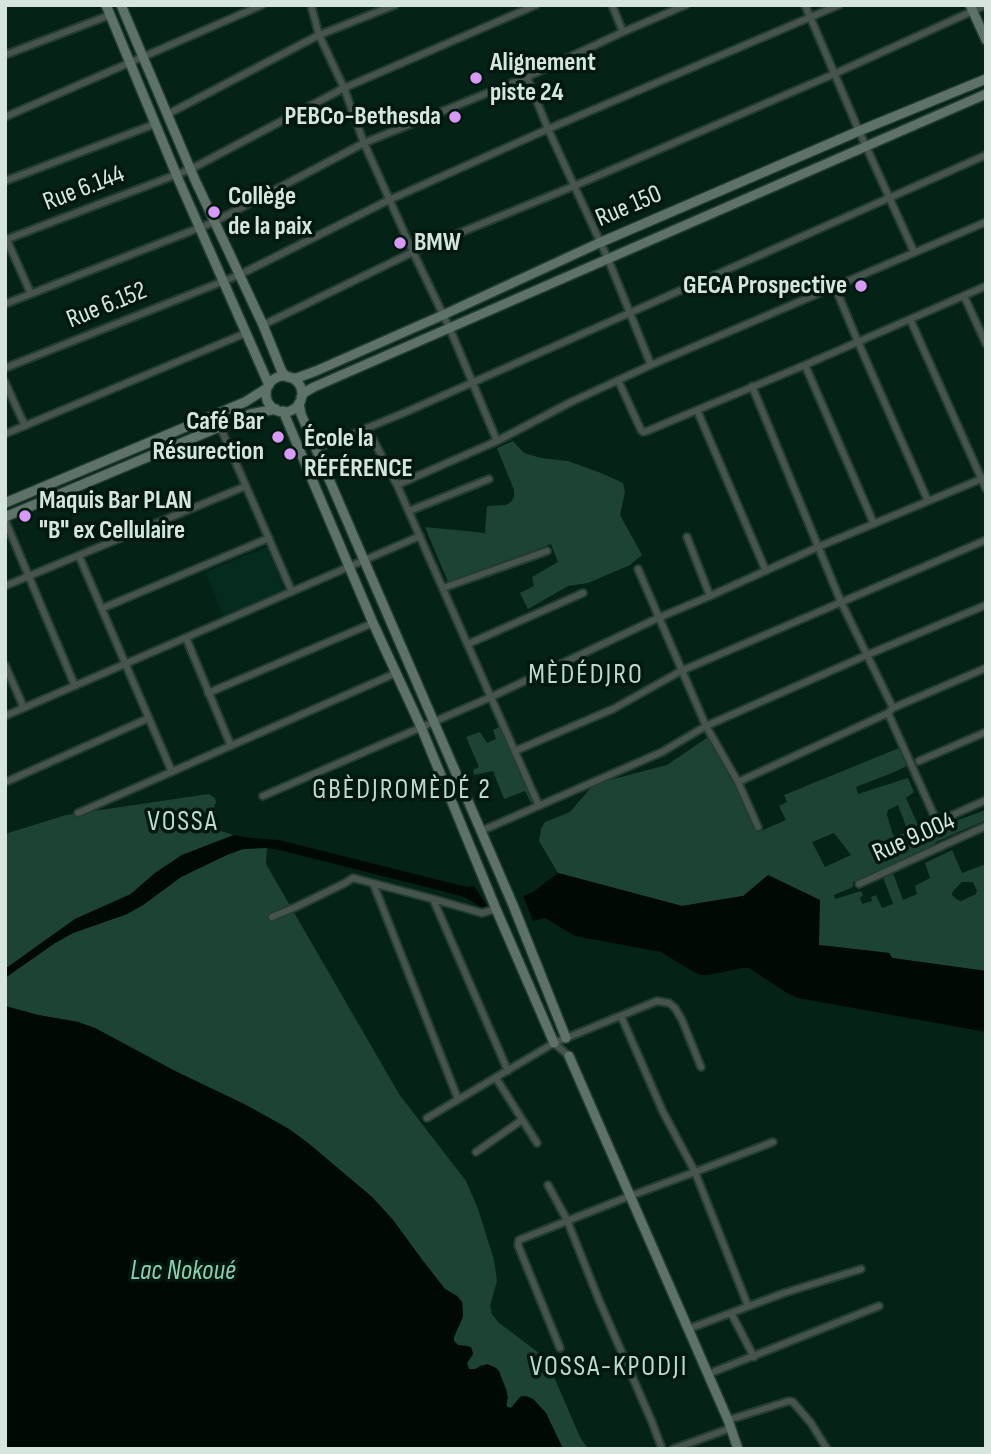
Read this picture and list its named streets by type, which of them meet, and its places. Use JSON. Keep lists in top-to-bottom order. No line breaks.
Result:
{"streets":{"main road":["Rue 150"],"street":["Rue 6.144","Rue 6.152","Rue 9.004"]},"districts":["MÈDÉDJRO","GBÈDJROMÈDÉ 2","VOSSA","VOSSA-KPODJI"],"water":["Lac Nokoué"],"places":["Alignement piste 24","PEBCo-Bethesda","Collège de la paix","BMW","GECA Prospective","Café Bar Résurection","École la RÉFÉRENCE","Maquis Bar PLAN \"B\" ex Cellulaire"]}
